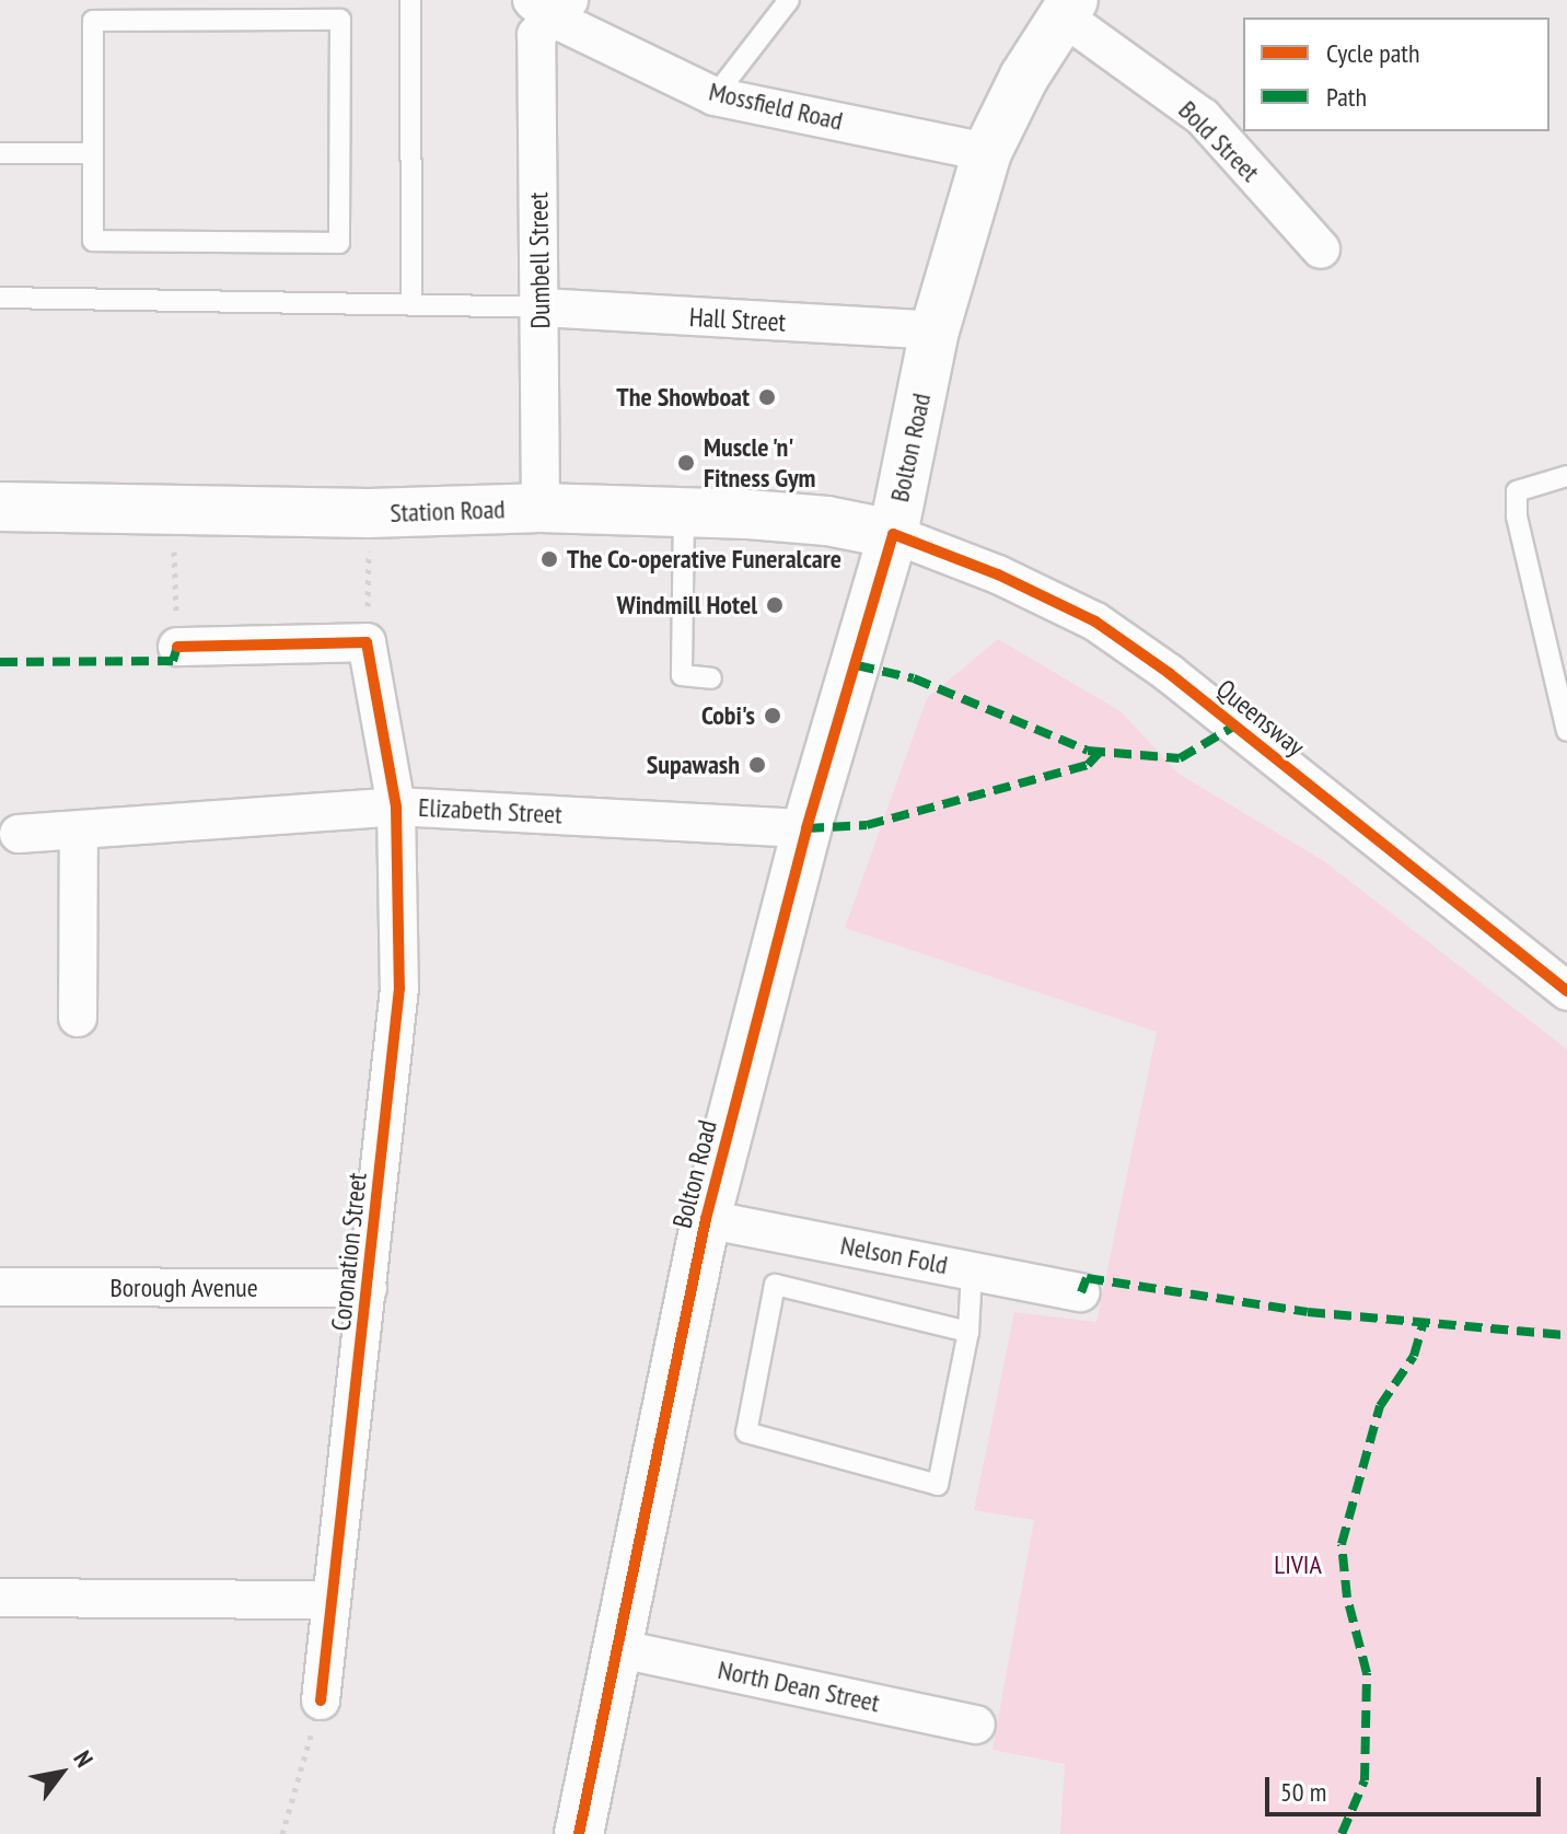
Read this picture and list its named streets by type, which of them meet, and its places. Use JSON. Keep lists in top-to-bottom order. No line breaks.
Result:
{"streets":{"main road":["Bolton Road","Station Road"],"street":["Mossfield Road","Bold Street","Dumbell Street","Hall Street","Queensway","Elizabeth Street","Coronation Street","Nelson Fold","Borough Avenue","North Dean Street"]},"crossings":[["Mossfield Road","Dumbell Street"],["Mossfield Road","Bolton Road"],["Bold Street","Bolton Road"],["Dumbell Street","Hall Street"],["Dumbell Street","Station Road"],["Hall Street","Bolton Road"],["Bolton Road","Station Road"],["Bolton Road","Queensway"],["Bolton Road","Elizabeth Street"],["Bolton Road","Nelson Fold"],["Bolton Road","North Dean Street"],["Station Road","Queensway"],["Elizabeth Street","Coronation Street"],["Coronation Street","Borough Avenue"]],"parks":["LIVIA"],"places":["The Showboat","Muscle 'n' Fitness Gym","The Co-operative Funeralcare","Windmill Hotel","Cobi's","Supawash"],"legend":["Cycle path","Path"],"scale_bar":"50 m","north":"top right"}
